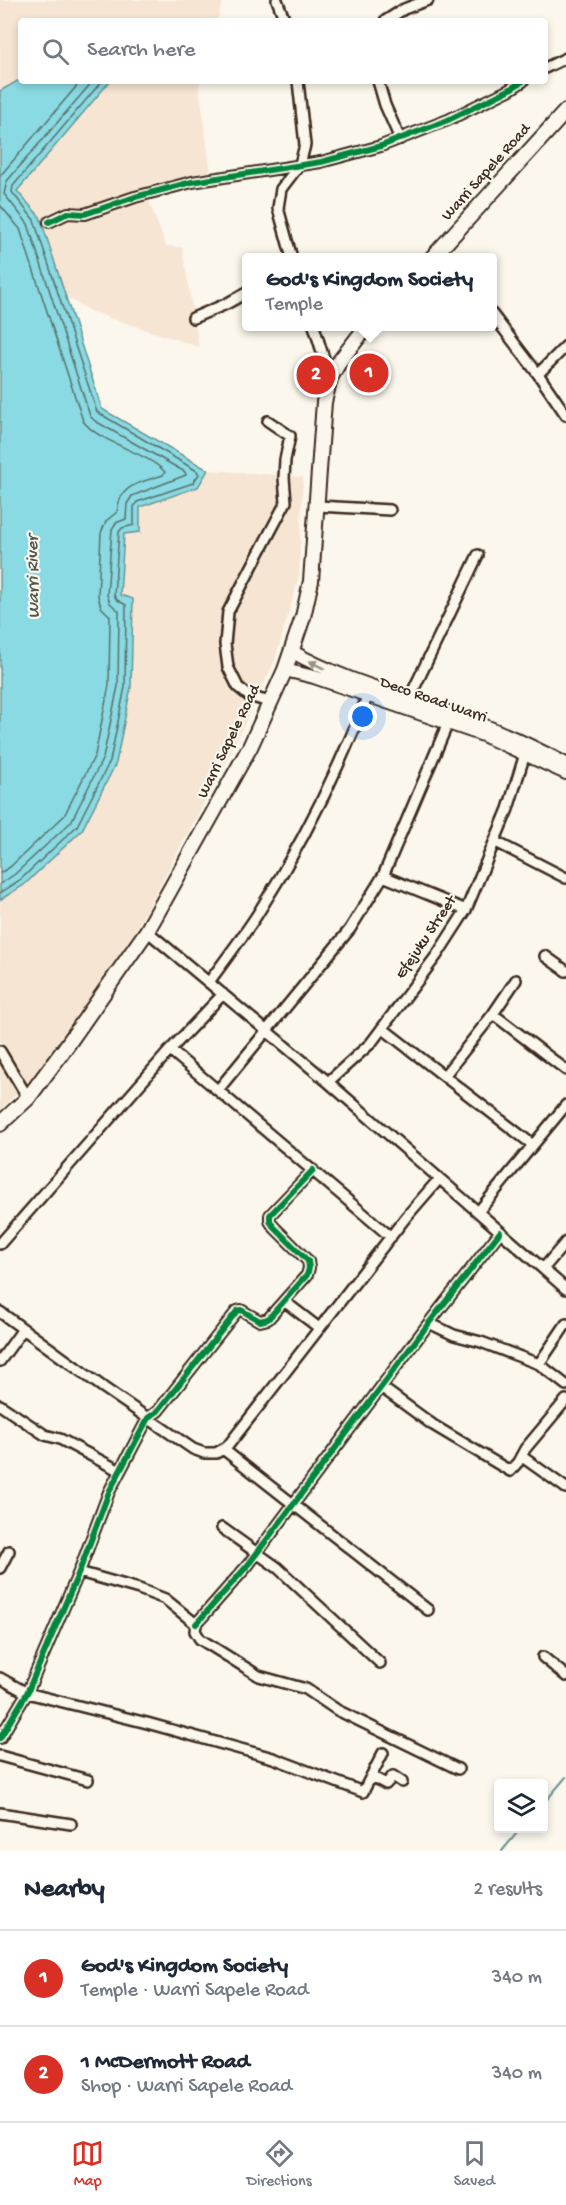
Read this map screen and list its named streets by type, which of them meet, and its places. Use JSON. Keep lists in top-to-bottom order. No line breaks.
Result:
{"streets":{"highway":["Warri Sapele Road"],"main road":["Deco Road Warri"],"street":["Efejuku Street"]},"crossings":[["Warri Sapele Road","Deco Road Warri"],["Deco Road Warri","Efejuku Street"]],"water":["Warri River"],"page":{"search":"Search here","popup":["God's Kingdom Society","Temple"],"pins":["1","2"],"heading":["Nearby","2 results"],"list":[{"mark":"1","name":"God's Kingdom Society","note":"Temple · Warri Sapele Road","value":"340 m"},{"mark":"2","name":"1 McDermott Road","note":"Shop · Warri Sapele Road","value":"340 m"}],"nav":["Map","Directions","Saved"]}}
